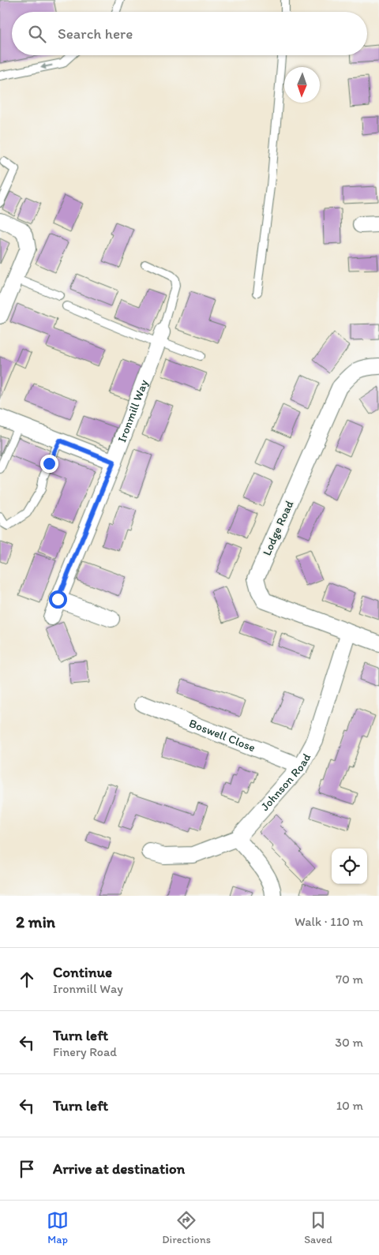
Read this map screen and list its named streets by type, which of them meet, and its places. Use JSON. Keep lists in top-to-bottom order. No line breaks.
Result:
{"streets":{"street":["Ironmill Way","Lodge Road","Boswell Close","Johnson Road"]},"crossings":[["Lodge Road","Johnson Road"],["Boswell Close","Johnson Road"]],"north":"bottom","page":{"search":"Search here","heading":["2 min","Walk · 110 m"],"list":[["Continue","Ironmill Way","70 m"],["Turn left","Finery Road","30 m"],["Turn left","10 m"],"Arrive at destination"],"nav":["Map","Directions","Saved"]}}
